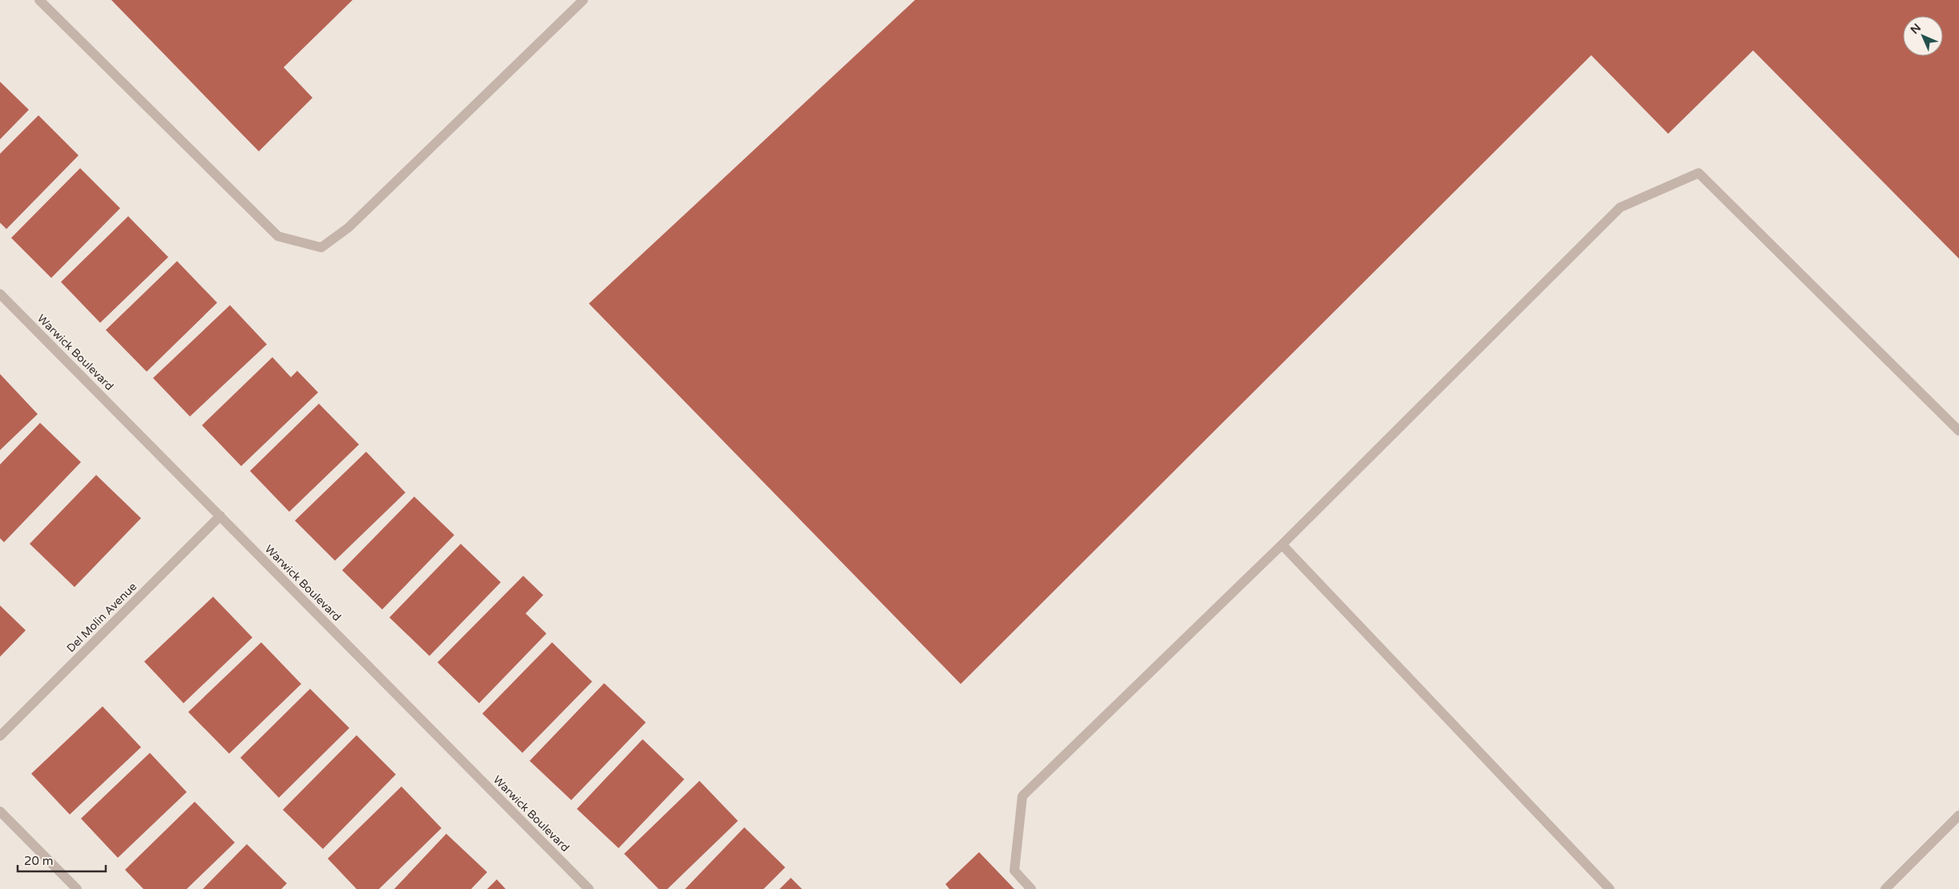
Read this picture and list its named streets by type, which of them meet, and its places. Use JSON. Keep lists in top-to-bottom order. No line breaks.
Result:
{"streets":{"street":["Warwick Boulevard","Del Molin Avenue"]},"crossings":[["Warwick Boulevard","Del Molin Avenue"]],"scale_bar":"20 m","north":"top left"}
